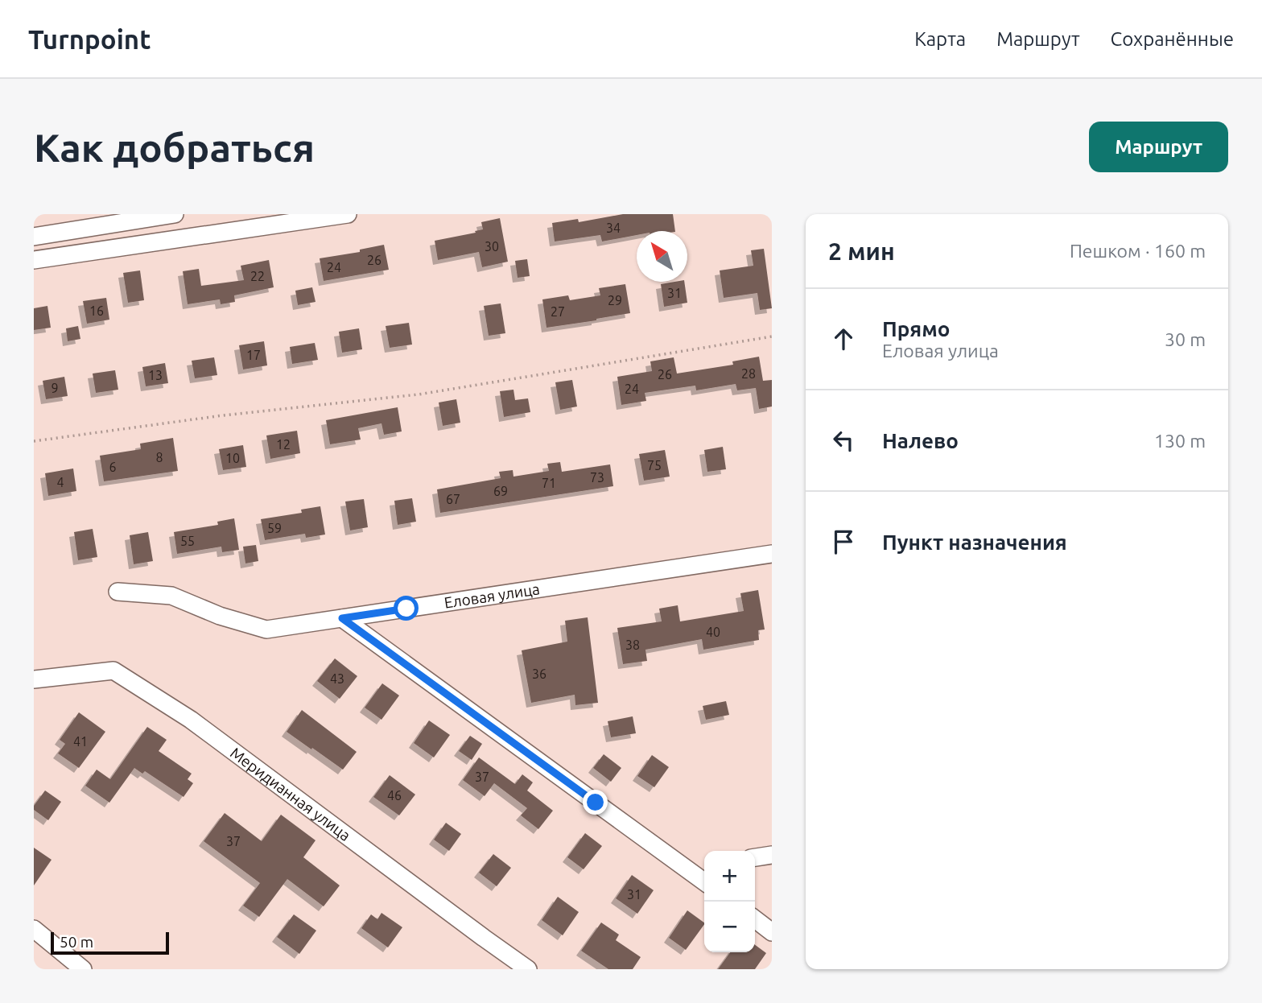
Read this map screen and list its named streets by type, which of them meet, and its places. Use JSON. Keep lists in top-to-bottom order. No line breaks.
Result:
{"streets":{"street":["Еловая улица","Меридианная улица"]},"house_numbers":["34","30","26","24","22","31","29","16","27","17","28","26","13","9","24","12","8","10","75","6","73","4","71","69","67","59","55","40","38","36","43","41","37","46","37","31"],"scale_bar":"50 m","north":"top left","page":{"header":"Turnpoint","nav":["Карта","Маршрут","Сохранённые"],"buttons":"Маршрут","title":"Как добраться","heading":["2 мин","Пешком · 160 m"],"list":[["Прямо","Еловая улица","30 m"],["Налево","130 m"],"Пункт назначения"],"map_buttons":["+","−"],"scale":"50 m"}}
